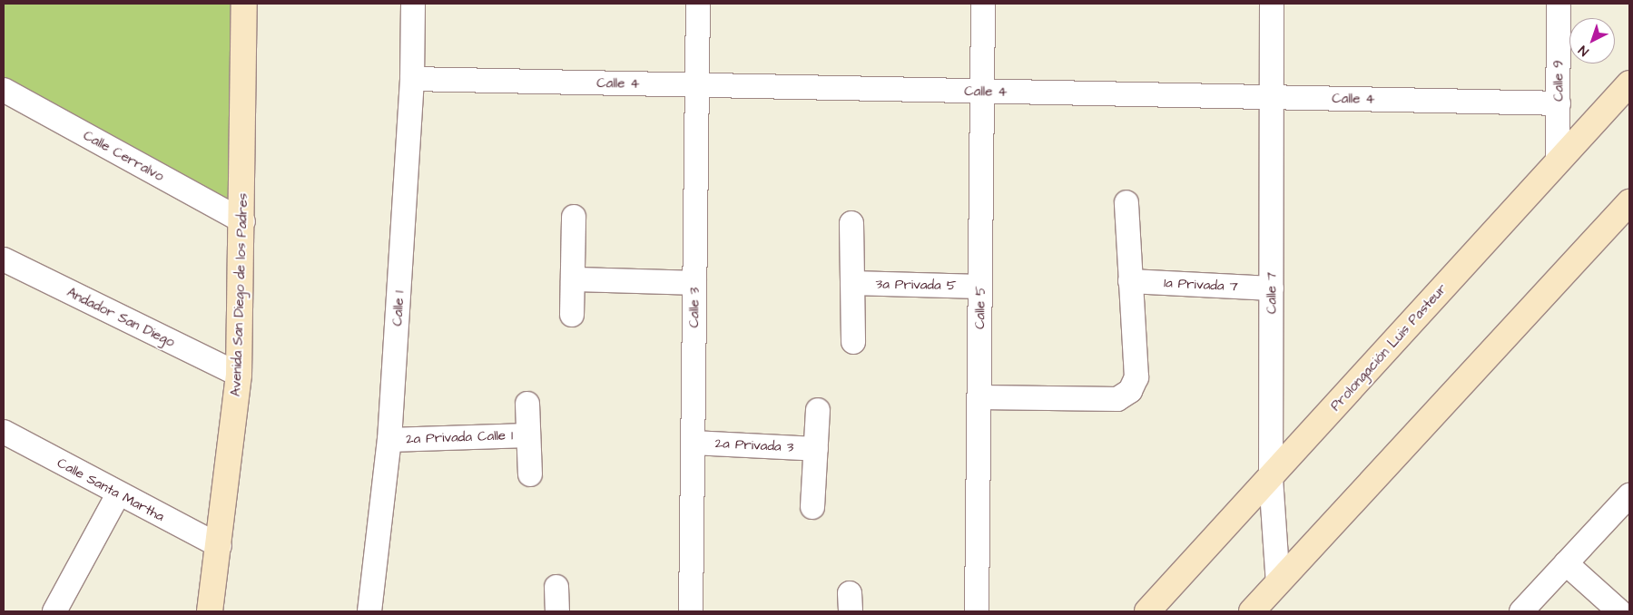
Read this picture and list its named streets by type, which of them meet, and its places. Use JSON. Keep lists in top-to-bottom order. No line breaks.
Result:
{"streets":{"main road":["Avenida San Diego de los Padres","Prolongación Luis Pasteur"],"street":["Calle 9","Calle 4","Calle Cerralvo","3a Privada 5","1a Privada 7","Calle 7","Calle 3","Calle 5","Calle 1","Andador San Diego","2a Privada Calle 1","2a Privada 3","Calle Santa Martha"]},"crossings":[["Calle 9","Calle 4"],["Calle 9","Prolongación Luis Pasteur"],["Calle 4","Calle 7"],["Calle 4","Calle 3"],["Calle 4","Calle 5"],["Calle 4","Calle 1"],["Calle Cerralvo","Avenida San Diego de los Padres"],["3a Privada 5","Calle 5"],["1a Privada 7","Calle 7"],["Calle 7","Prolongación Luis Pasteur"],["Avenida San Diego de los Padres","Andador San Diego"],["Avenida San Diego de los Padres","Calle Santa Martha"],["Calle 3","2a Privada 3"],["Calle 1","2a Privada Calle 1"]],"north":"bottom left"}
